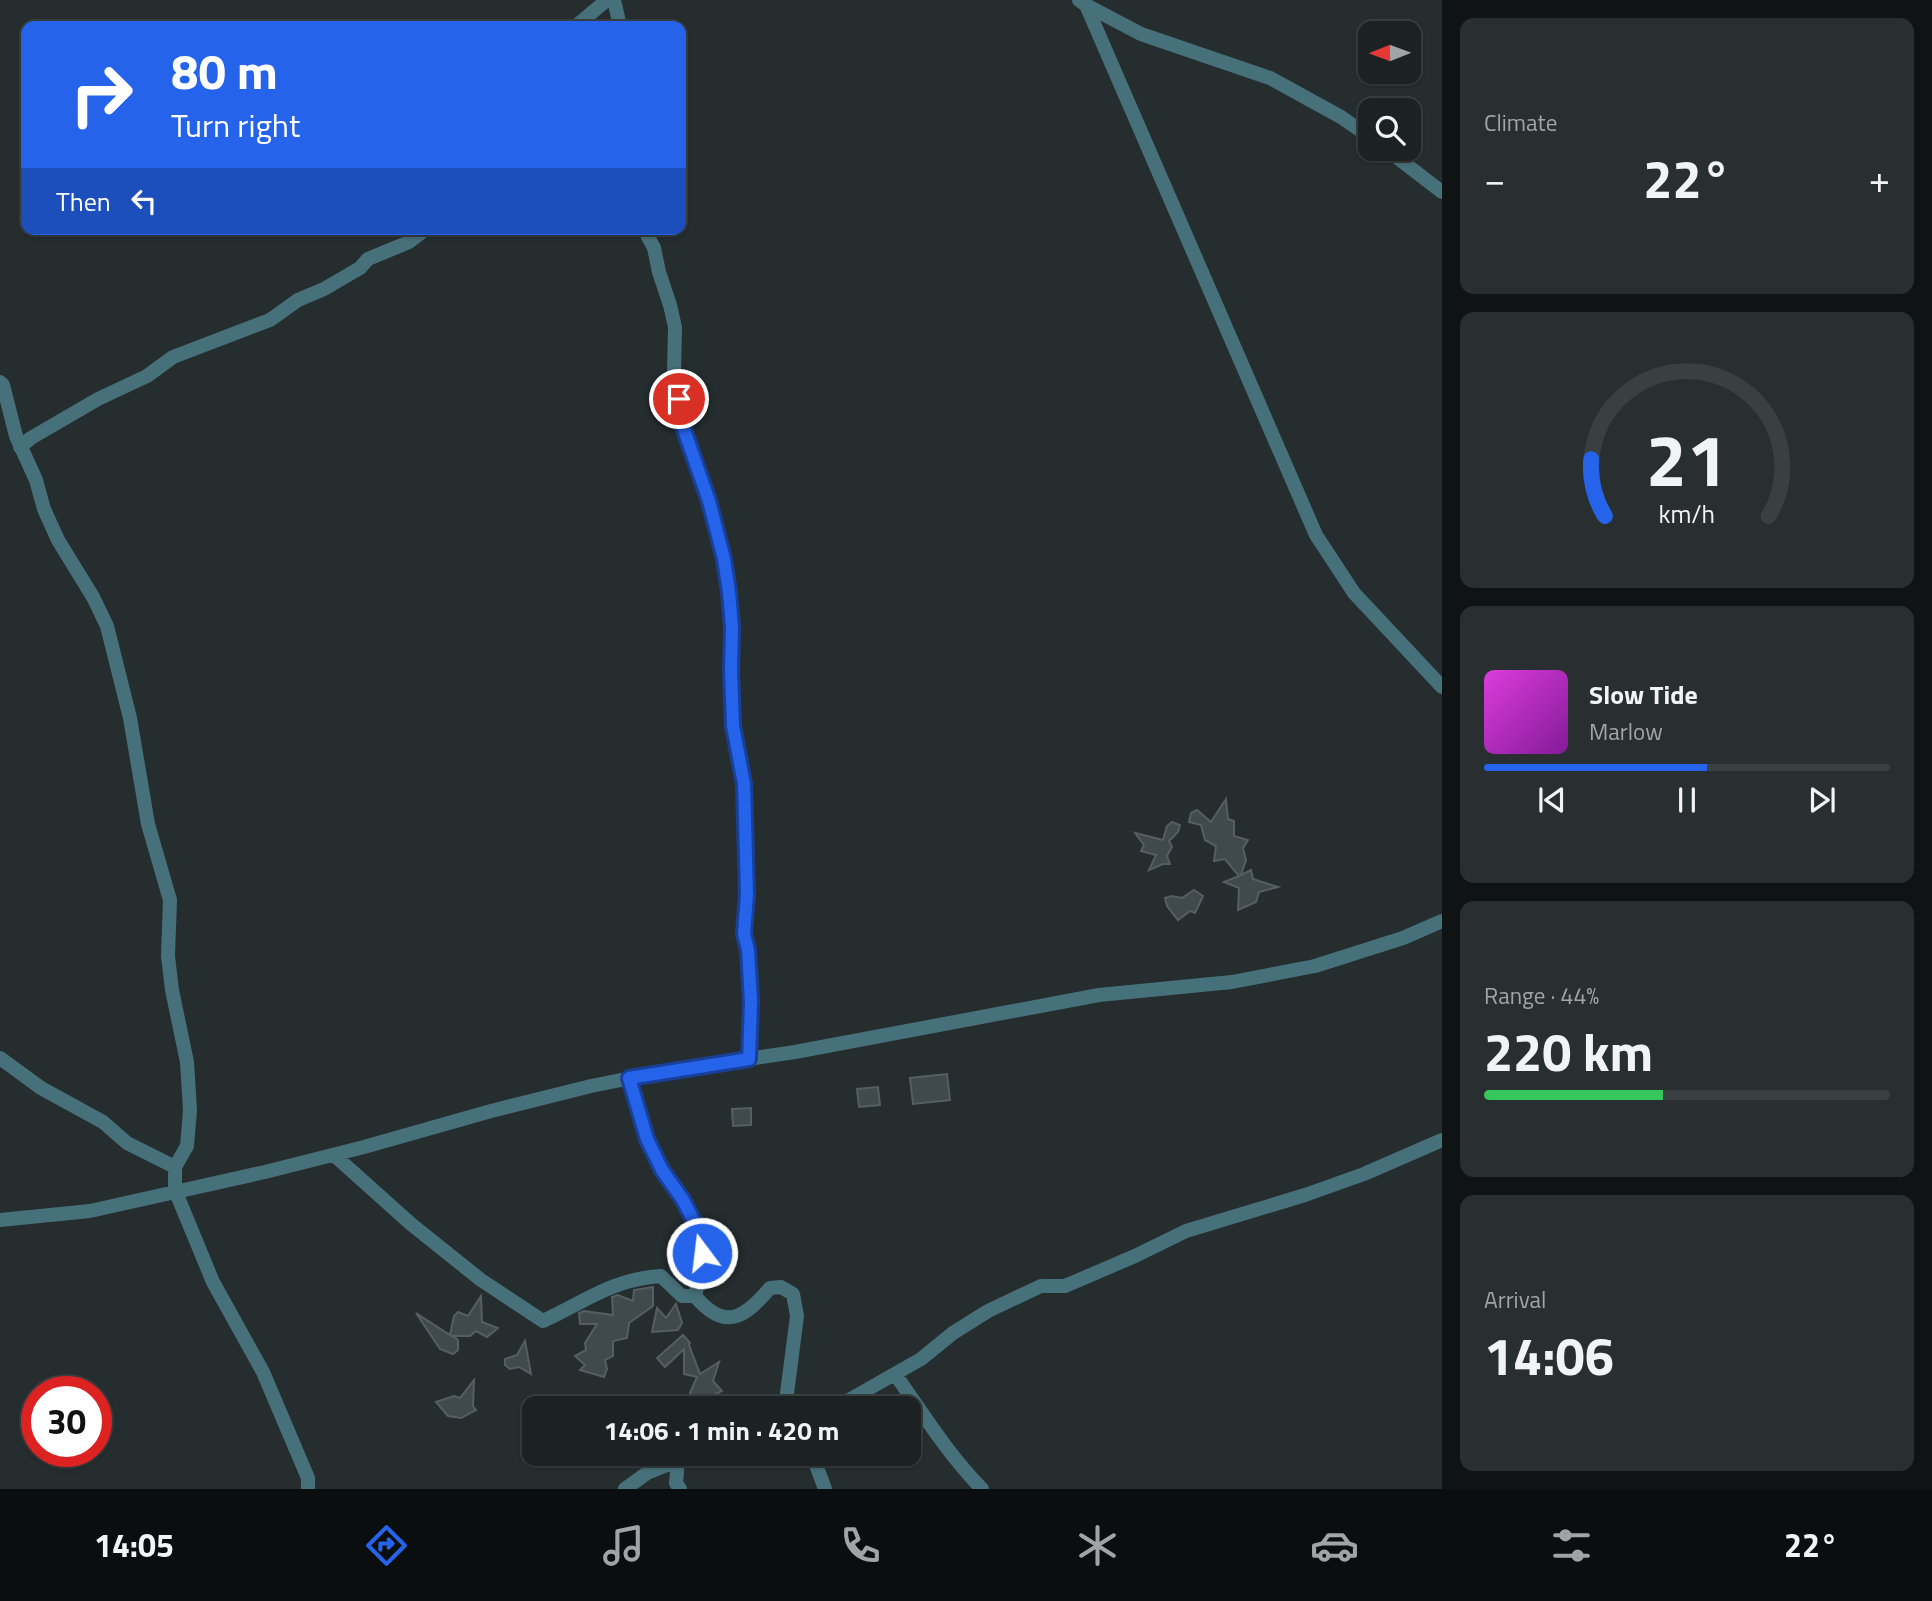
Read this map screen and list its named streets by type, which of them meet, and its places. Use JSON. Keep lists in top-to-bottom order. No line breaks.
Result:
{"north":"left","page":{"tile":["Climate",["Range · 44%","220 km"],["Arrival","14:06"]],"turn":["80 m","Turn right"],"heat":["−","22°","+"],"then":"Then","song":["Slow Tide","Marlow"],"limit":"30","trip":"14:06 · 1 min · 420 m","tabs":["14:05","22°"],"gauge":["21","km/h"]}}
